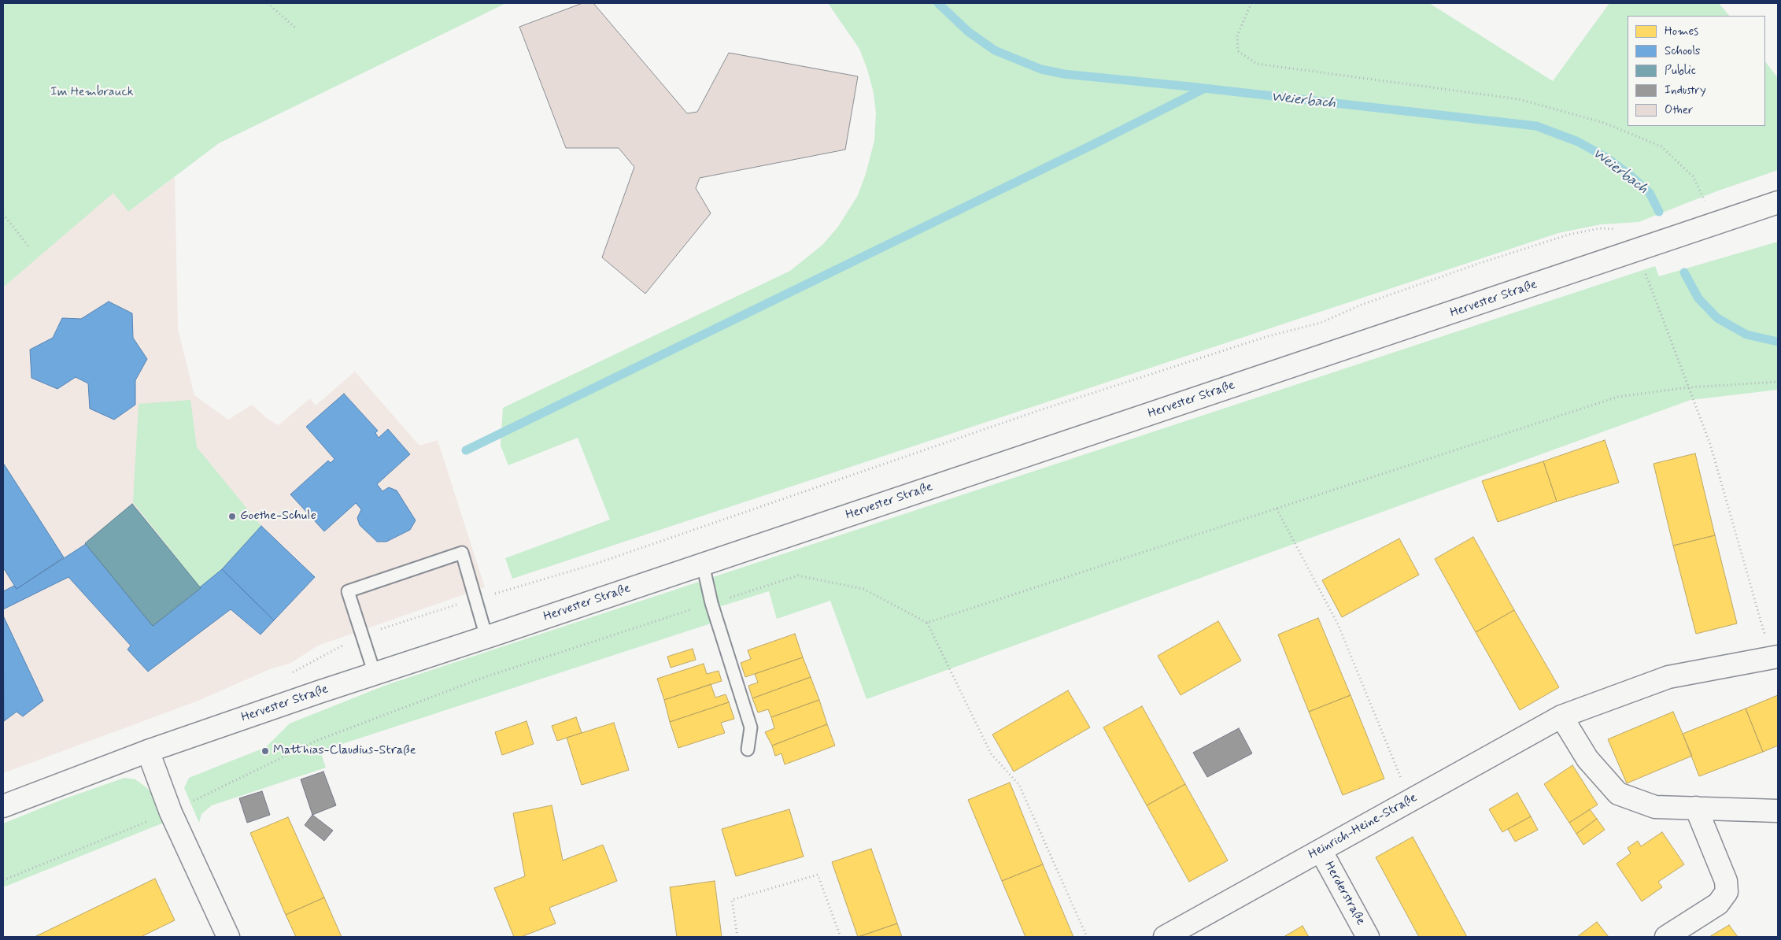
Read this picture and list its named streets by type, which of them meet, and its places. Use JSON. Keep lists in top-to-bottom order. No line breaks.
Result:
{"streets":{"main road":["Hervester Straße","Heinrich-Heine-Straße","Herderstraße"]},"crossings":[["Heinrich-Heine-Straße","Herderstraße"]],"water":["Weierbach"],"parks":["Im Hembrauck"],"places":["Goethe-Schule","Matthias-Claudius-Straße"],"legend":["Homes","Schools","Public","Industry","Other"]}
